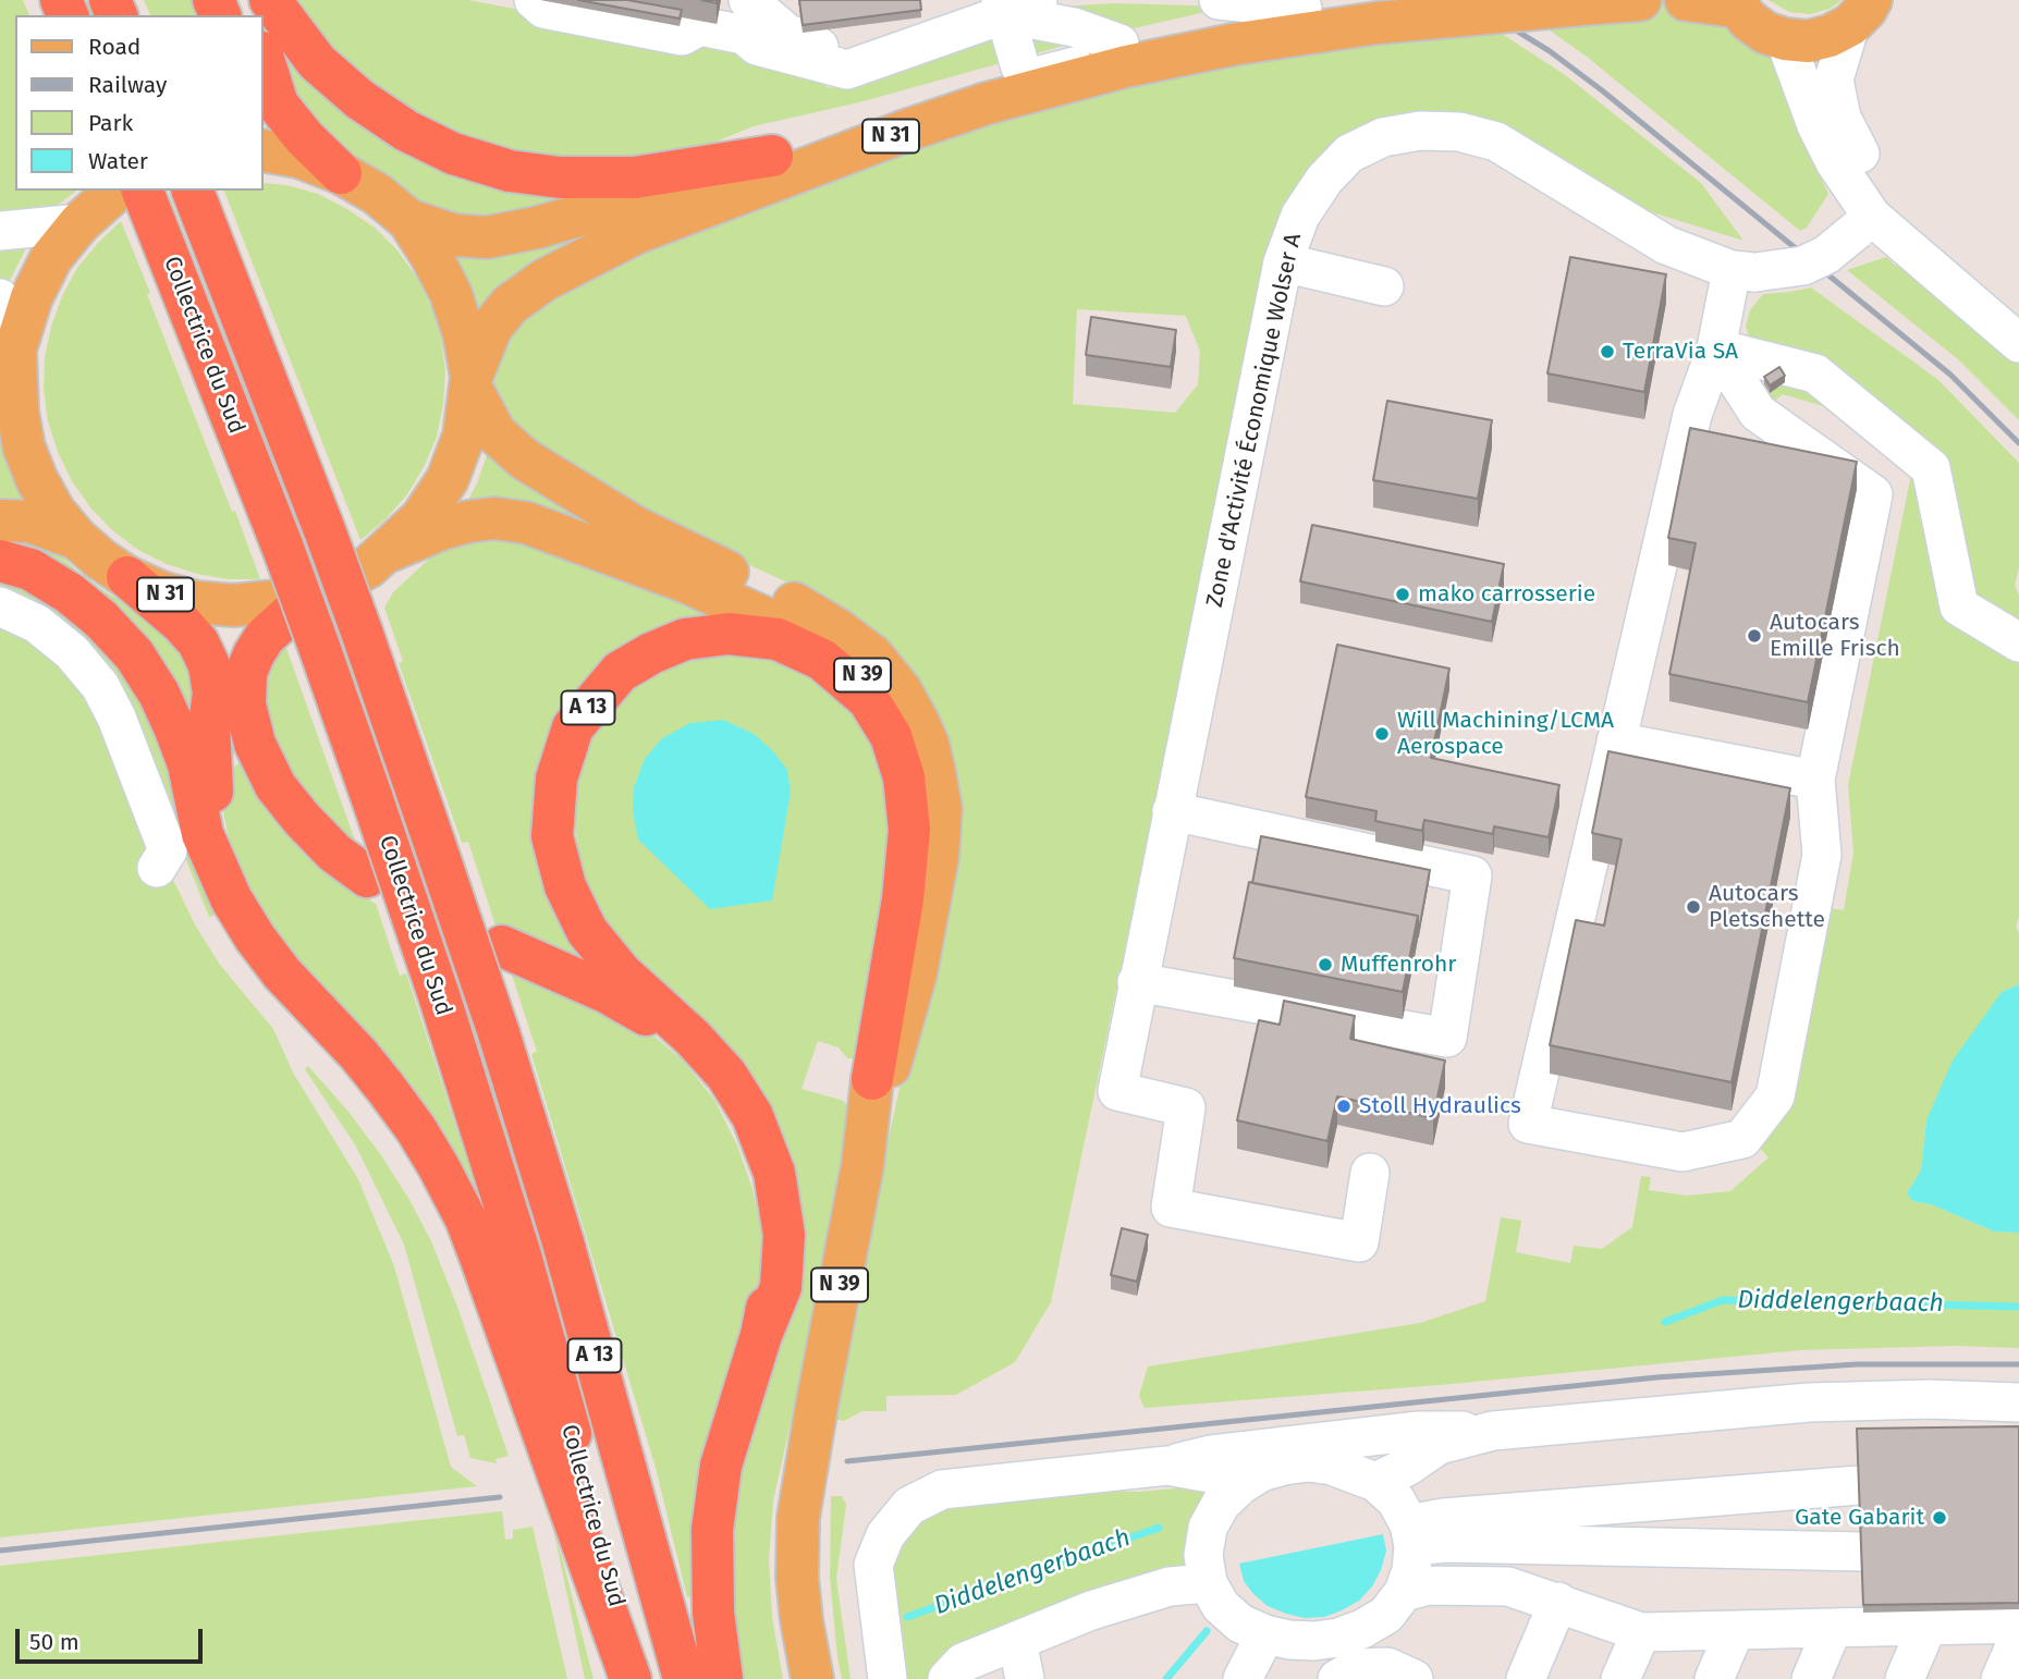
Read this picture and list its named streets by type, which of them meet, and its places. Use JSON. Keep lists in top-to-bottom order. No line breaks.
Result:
{"streets":{"highway":["Collectrice du Sud","A 13"],"main road":["N 31","N 39"],"street":["Zone d'Activité Économique Wolser A"]},"crossings":[["N 31","Collectrice du Sud"],["N 31","N 39"],["N 31","A 13"],["Collectrice du Sud","A 13"],["N 39","A 13"]],"water":["Diddelengerbaach"],"places":["TerraVia SA","mako carrosserie","Autocars Emille Frisch","Will Machining/LCMA Aerospace","Autocars Pletschette","Muffenrohr","Stoll Hydraulics","Gate Gabarit"],"legend":["Road","Railway","Park","Water"],"scale_bar":"50 m"}
